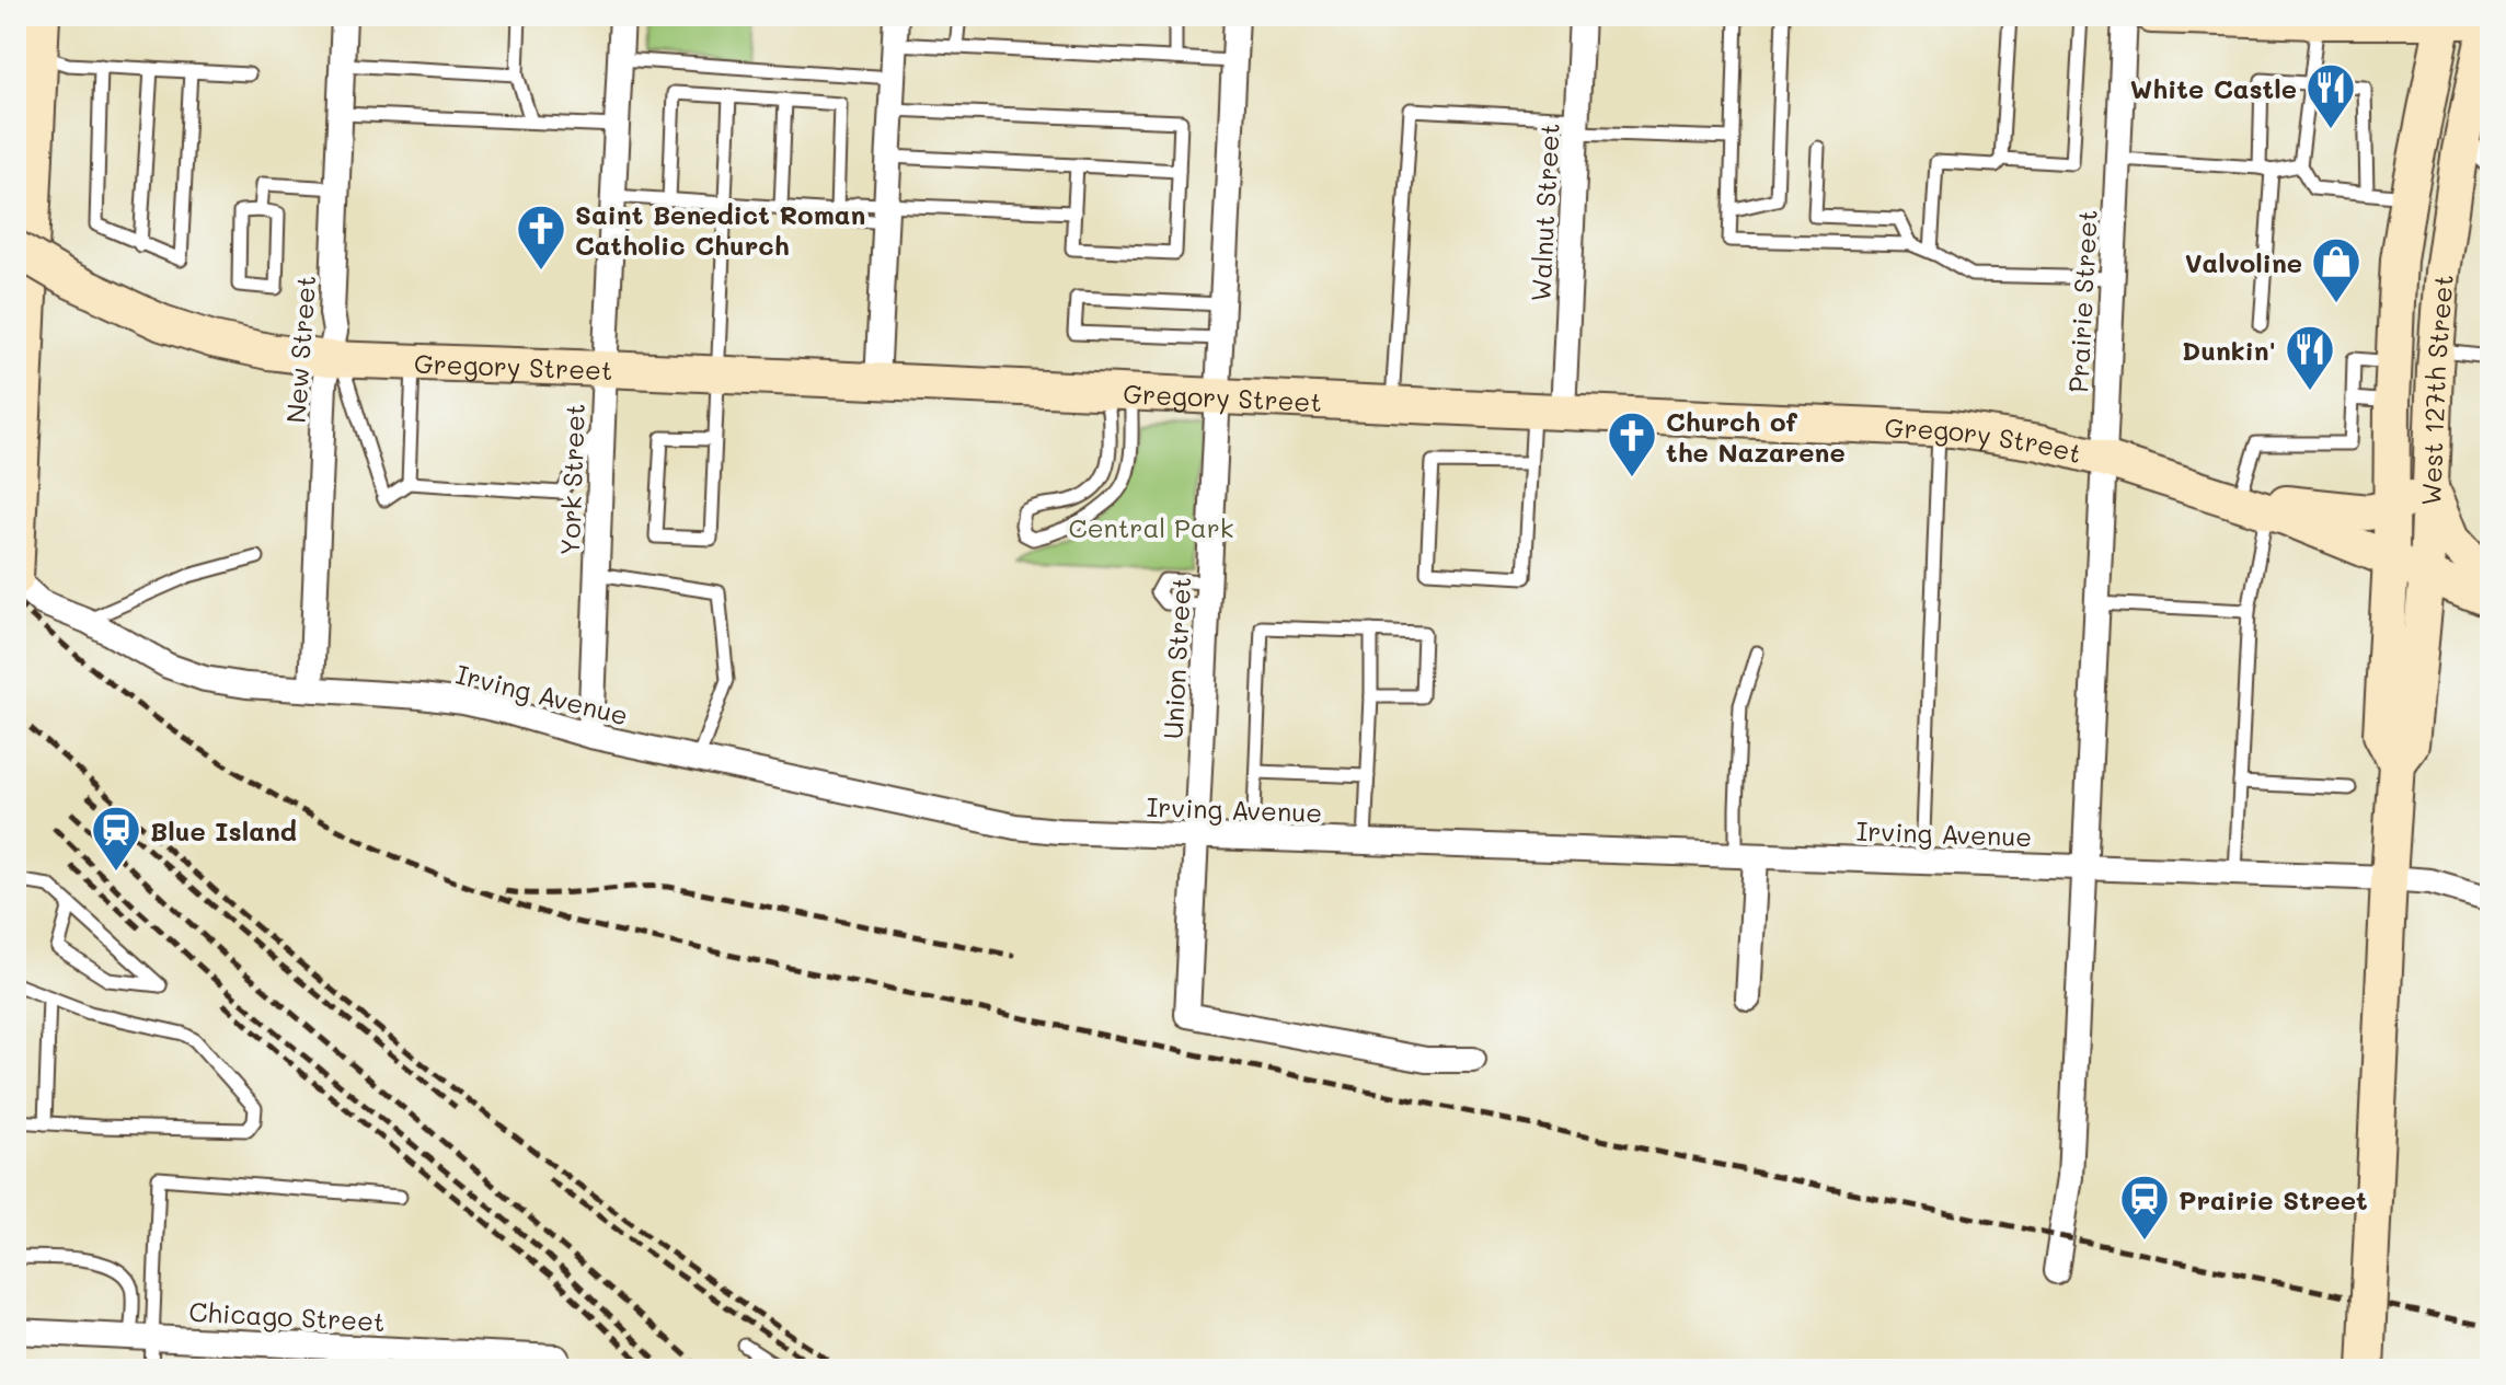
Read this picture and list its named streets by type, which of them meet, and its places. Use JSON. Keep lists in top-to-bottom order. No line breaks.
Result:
{"streets":{"main road":["Gregory Street","West 127th Street"],"street":["Walnut Street","Prairie Street","New Street","York Street","Union Street","Irving Avenue","Chicago Street"]},"crossings":[["Walnut Street","Gregory Street"],["Prairie Street","Gregory Street"],["Prairie Street","Irving Avenue"],["New Street","Gregory Street"],["New Street","Irving Avenue"],["Gregory Street","West 127th Street"],["Gregory Street","York Street"],["Gregory Street","Union Street"],["West 127th Street","Irving Avenue"],["York Street","Irving Avenue"],["Union Street","Irving Avenue"]],"parks":["Central Park"],"places":{"restaurant":["White Castle","Dunkin'"],"church":["Saint Benedict Roman Catholic Church","Church of the Nazarene"],"shop":["Valvoline"],"station":["Blue Island","Prairie Street"]}}
